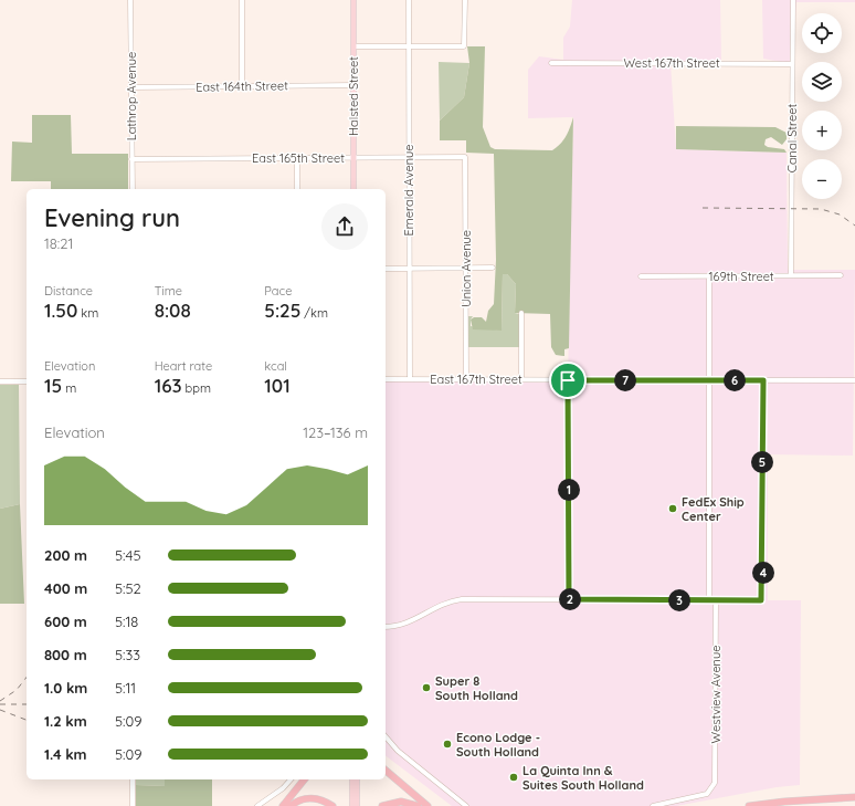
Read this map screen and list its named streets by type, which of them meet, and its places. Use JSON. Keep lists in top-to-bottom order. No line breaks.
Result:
{"streets":{"main road":["Halsted Street"],"street":["West 167th Street","East 164th Street","Lathrop Avenue","Canal Street","East 165th Street","Emerald Avenue","Union Avenue","169th Street","East 167th Street","Westview Avenue"]},"crossings":[["West 167th Street","Canal Street"],["East 164th Street","Lathrop Avenue"],["East 164th Street","Halsted Street"],["Lathrop Avenue","East 165th Street"],["Halsted Street","East 165th Street"],["Canal Street","169th Street"],["East 165th Street","Emerald Avenue"],["East 165th Street","Union Avenue"],["Emerald Avenue","East 167th Street"],["Union Avenue","East 167th Street"]],"places":["FedEx Ship Center","Super 8 South Holland","Econo Lodge - South Holland","La Quinta Inn & Suites South Holland"],"page":{"map_buttons":["+","−"],"heading":["Evening run","18:21"],"stats":[["Distance","1.50 km"],["Time","8:08"],["Pace","5:25 /km"],["Elevation","15 m"],["Heart rate","163 bpm"],["kcal","101"]],"pins":["6","7","5","1","4","2","3"],"chart":["Elevation","123–136 m"],"list":[{"name":"200 m","note":"5:45"},{"name":"400 m","note":"5:52"},{"name":"600 m","note":"5:18"},{"name":"800 m","note":"5:33"},{"name":"1.0 km","note":"5:11"},{"name":"1.2 km","note":"5:09"},{"name":"1.4 km","note":"5:09"}]}}
